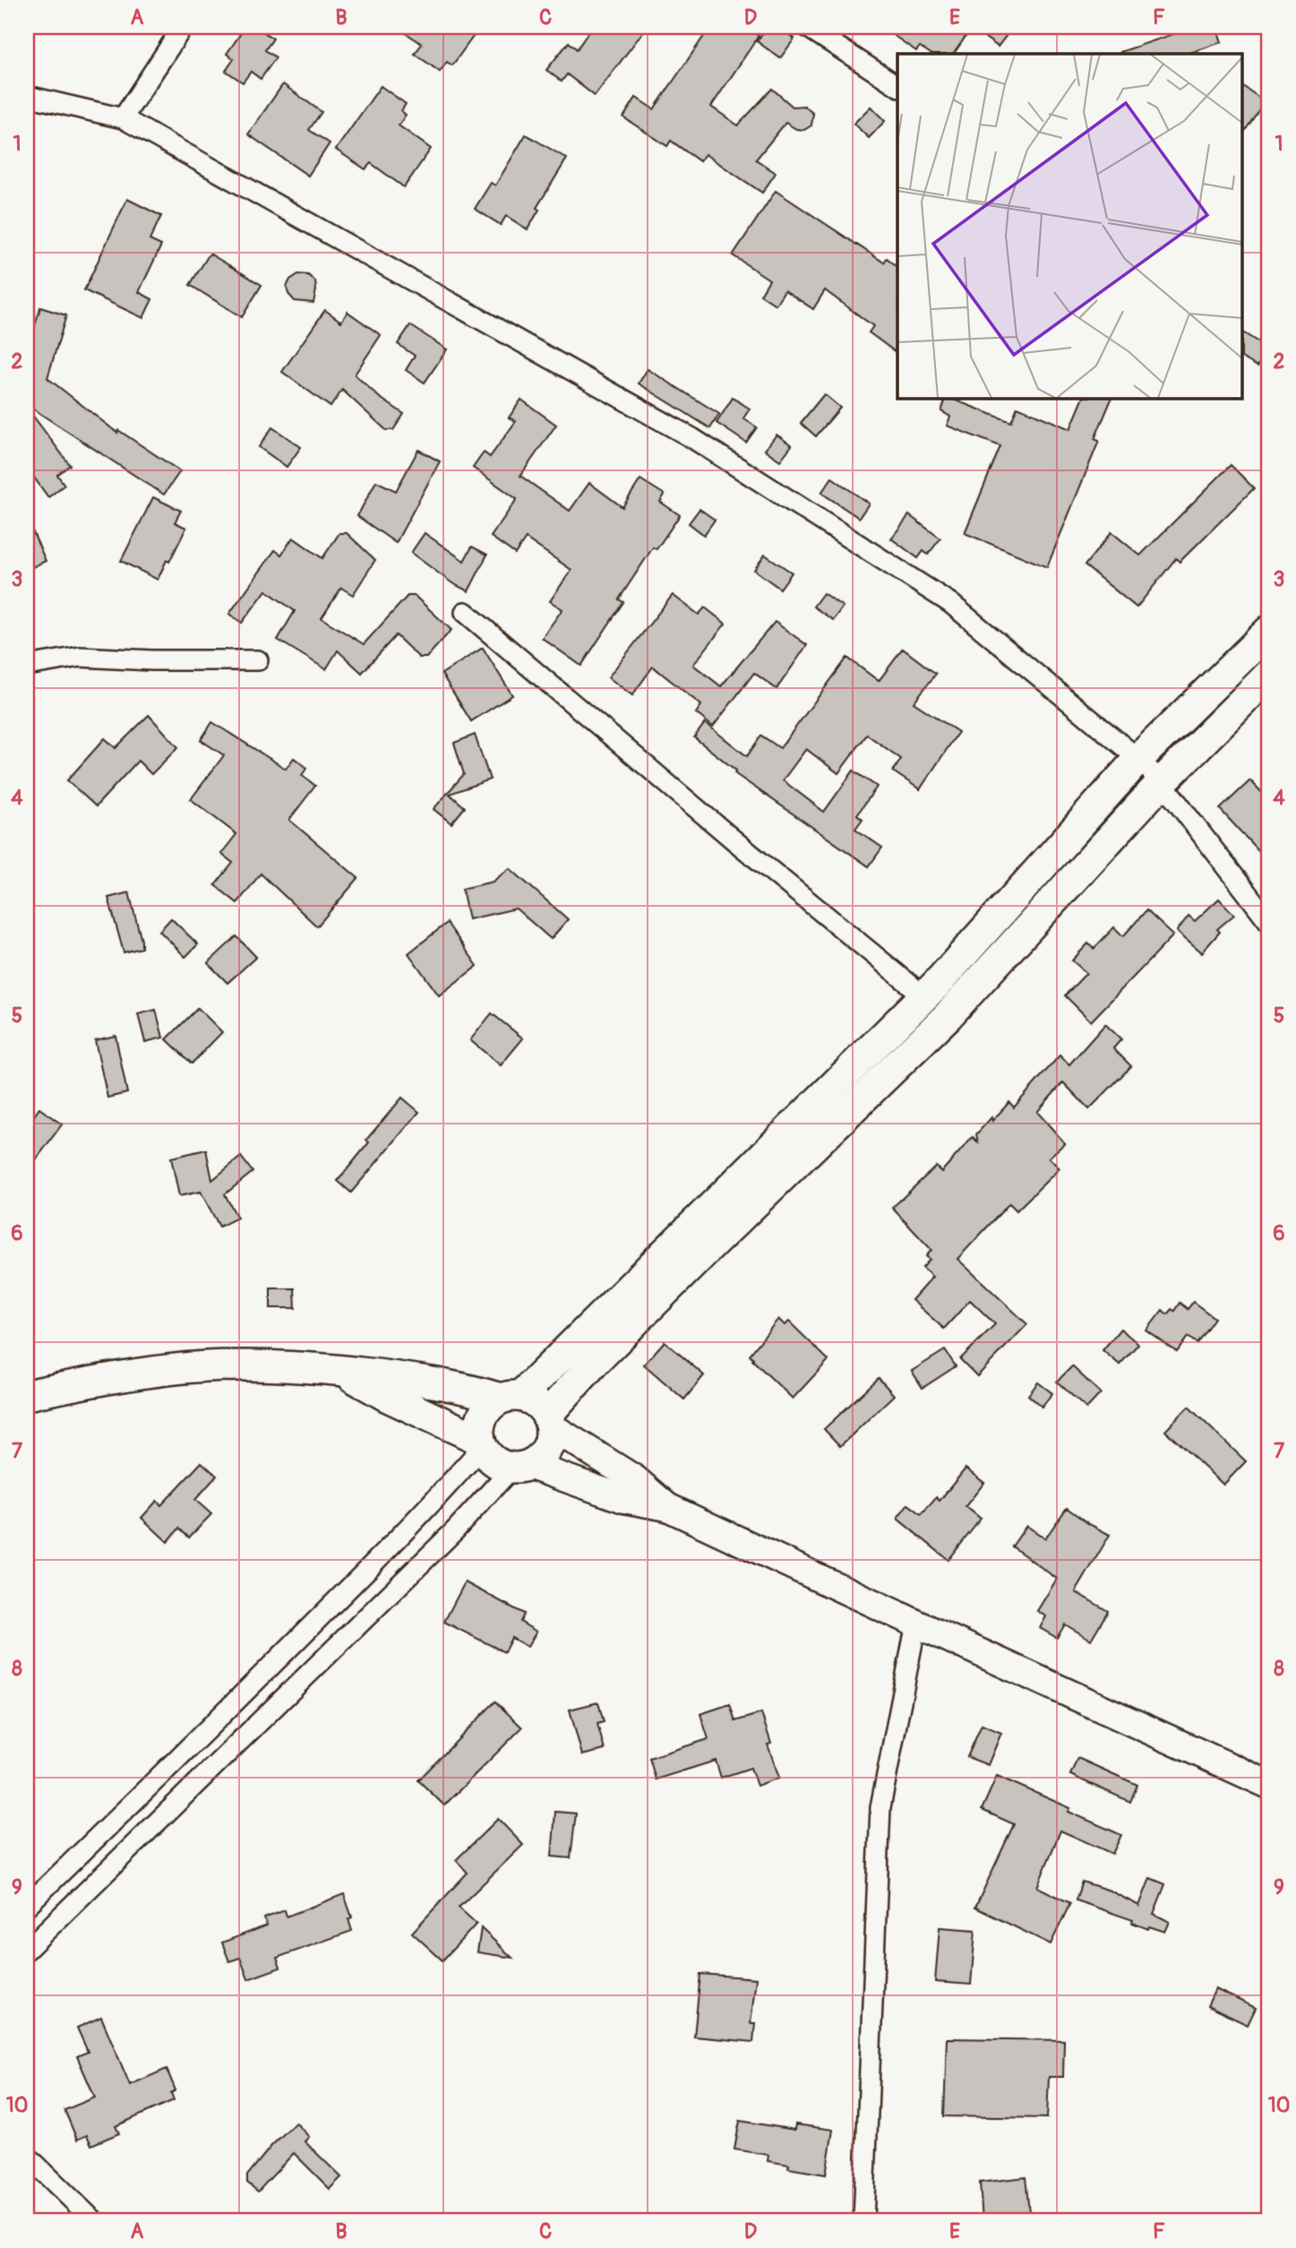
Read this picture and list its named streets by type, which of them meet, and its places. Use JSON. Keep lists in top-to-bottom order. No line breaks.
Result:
{"grid":{"columns":["A","B","C","D","E","F"],"rows":["1","2","3","4","5","6","7","8","9","10"]}}
